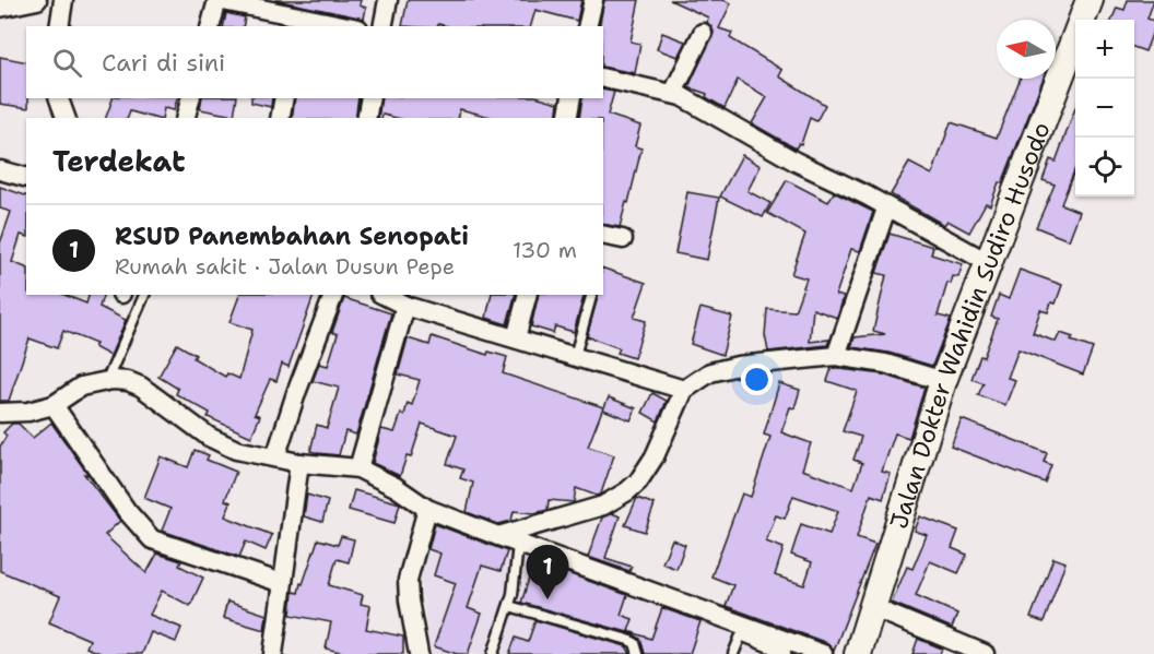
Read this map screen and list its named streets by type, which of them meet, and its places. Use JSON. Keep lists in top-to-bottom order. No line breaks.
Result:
{"streets":{"main road":["Jalan Dokter Wahidin Sudiro Husodo"]},"north":"left","page":{"map_buttons":["+","−"],"search":"Cari di sini","heading":"Terdekat","list":[{"mark":"1","name":"RSUD Panembahan Senopati","note":"Rumah sakit · Jalan Dusun Pepe","value":"130 m"}],"pins":"1"}}
